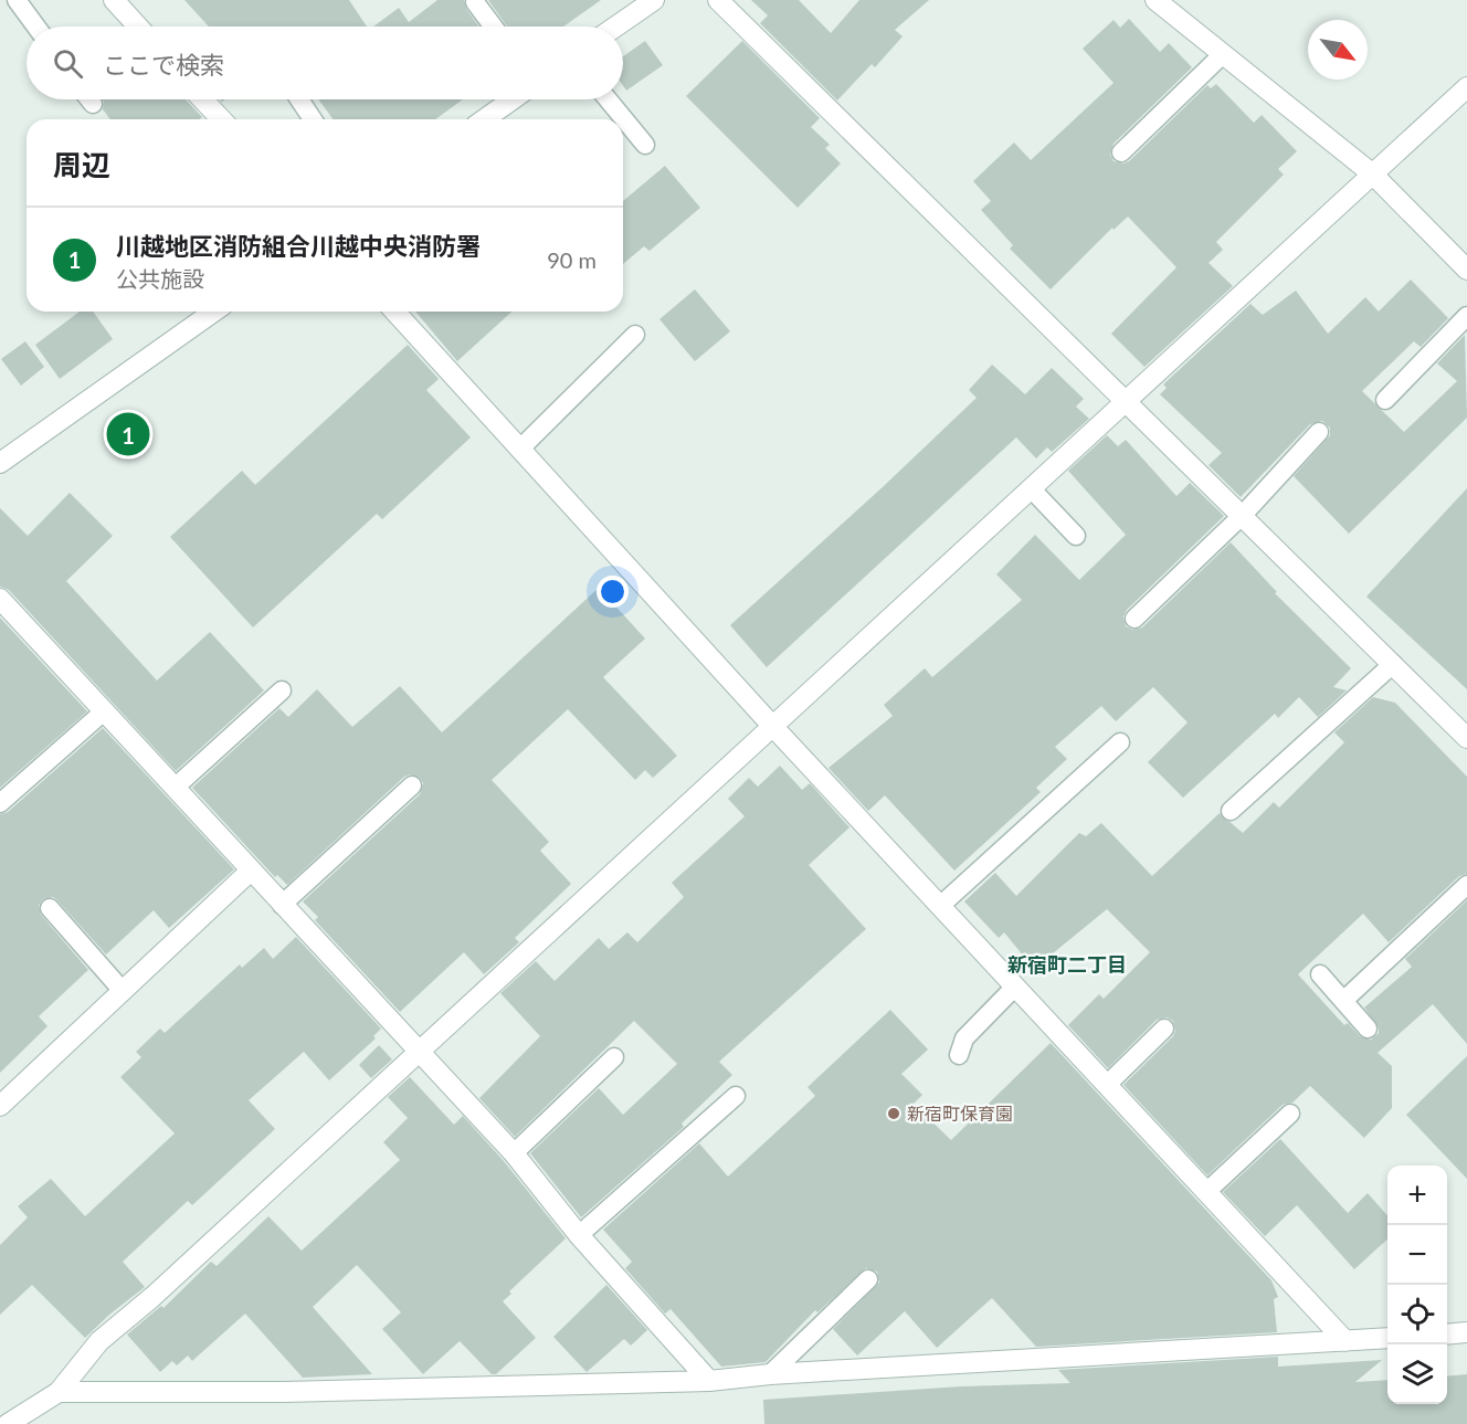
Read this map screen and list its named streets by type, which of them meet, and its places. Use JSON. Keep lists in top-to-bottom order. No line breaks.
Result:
{"districts":["新宿町二丁目"],"places":["新宿町保育園"],"north":"bottom right","page":{"search":"ここで検索","heading":"周辺","list":[{"mark":"1","name":"川越地区消防組合川越中央消防署","note":"公共施設","value":"90 m"}],"pins":"1","map_buttons":["+","−"]}}
